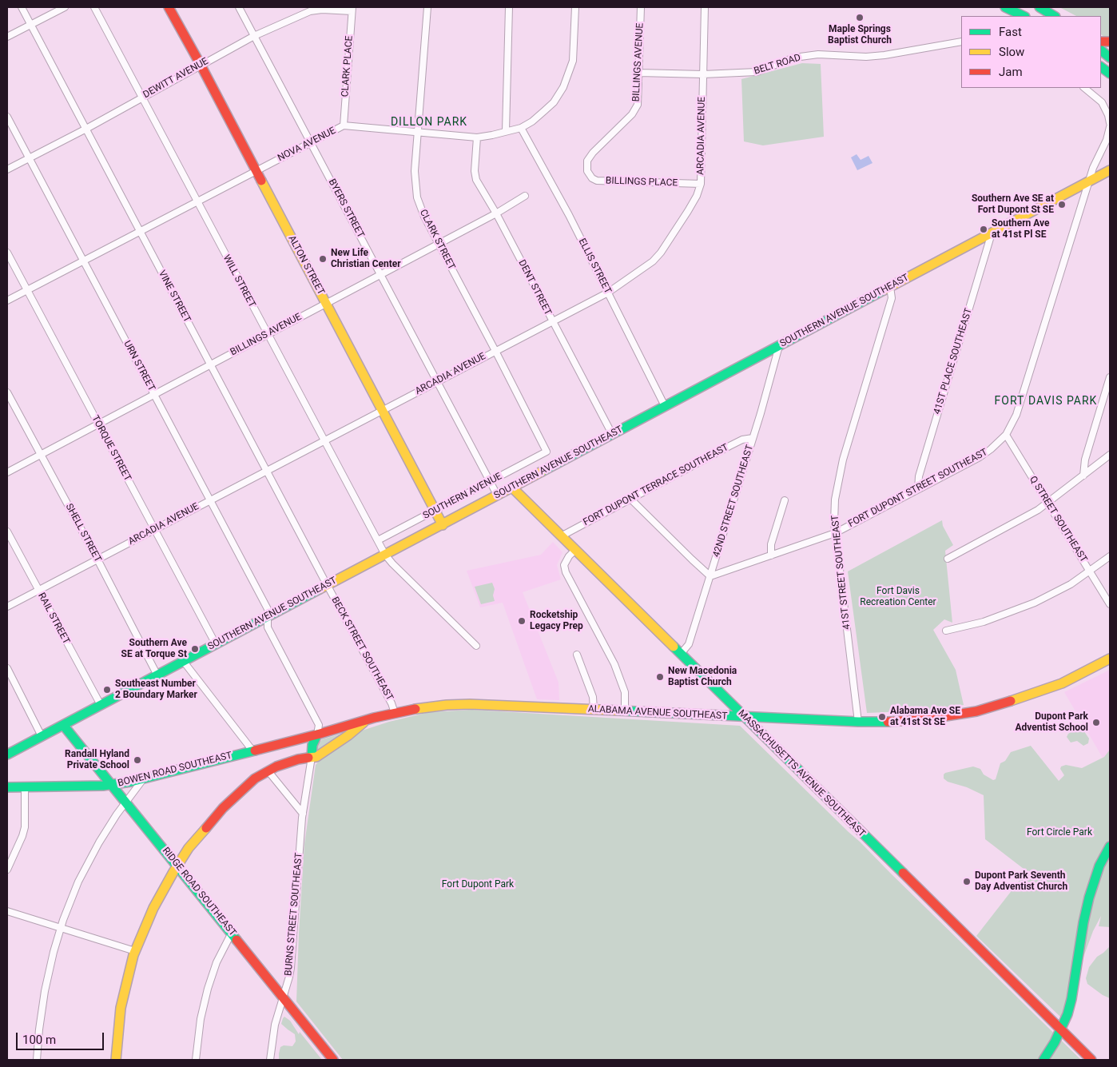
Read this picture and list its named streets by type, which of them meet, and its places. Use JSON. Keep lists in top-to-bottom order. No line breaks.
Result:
{"streets":{"main road":["ALTON STREET","SOUTHERN AVENUE SOUTHEAST","ALABAMA AVENUE SOUTHEAST","BOWEN ROAD SOUTHEAST","MASSACHUSETTS AVENUE SOUTHEAST","RIDGE ROAD SOUTHEAST","BURNS STREET SOUTHEAST"],"street":["BILLINGS AVENUE","BELT ROAD","CLARK PLACE","DEWITT AVENUE","ARCADIA AVENUE","NOVA AVENUE","BILLINGS PLACE","BYERS STREET","CLARK STREET","ELLIS STREET","WILL STREET","DENT STREET","VINE STREET","41ST PLACE SOUTHEAST","URN STREET","TORQUE STREET","FORT DUPONT TERRACE SOUTHEAST","FORT DUPONT STREET SOUTHEAST","SOUTHERN AVENUE","42ND STREET SOUTHEAST","Q STREET SOUTHEAST","SHELL STREET","41ST STREET SOUTHEAST","RAIL STREET","BECK STREET SOUTHEAST"]},"crossings":[["BILLINGS AVENUE","BELT ROAD"],["BILLINGS AVENUE","BILLINGS PLACE"],["BILLINGS AVENUE","BYERS STREET"],["BILLINGS AVENUE","CLARK STREET"],["BILLINGS AVENUE","ALTON STREET"],["BILLINGS AVENUE","WILL STREET"],["BILLINGS AVENUE","DENT STREET"],["BILLINGS AVENUE","VINE STREET"],["BILLINGS AVENUE","URN STREET"],["BILLINGS AVENUE","TORQUE STREET"],["BILLINGS AVENUE","SHELL STREET"],["BELT ROAD","ARCADIA AVENUE"],["CLARK PLACE","DEWITT AVENUE"],["CLARK PLACE","NOVA AVENUE"],["DEWITT AVENUE","BYERS STREET"],["DEWITT AVENUE","ALTON STREET"],["DEWITT AVENUE","WILL STREET"],["DEWITT AVENUE","VINE STREET"],["DEWITT AVENUE","URN STREET"],["ARCADIA AVENUE","BILLINGS PLACE"],["ARCADIA AVENUE","BYERS STREET"],["ARCADIA AVENUE","CLARK STREET"],["ARCADIA AVENUE","ALTON STREET"],["ARCADIA AVENUE","ELLIS STREET"],["ARCADIA AVENUE","WILL STREET"],["ARCADIA AVENUE","DENT STREET"],["ARCADIA AVENUE","VINE STREET"],["ARCADIA AVENUE","URN STREET"],["ARCADIA AVENUE","TORQUE STREET"],["ARCADIA AVENUE","SHELL STREET"],["ARCADIA AVENUE","RAIL STREET"],["NOVA AVENUE","BYERS STREET"],["NOVA AVENUE","CLARK STREET"],["NOVA AVENUE","ALTON STREET"],["NOVA AVENUE","ELLIS STREET"],["NOVA AVENUE","WILL STREET"],["NOVA AVENUE","DENT STREET"],["NOVA AVENUE","VINE STREET"],["NOVA AVENUE","URN STREET"],["NOVA AVENUE","TORQUE STREET"],["BYERS STREET","SOUTHERN AVENUE SOUTHEAST"],["BYERS STREET","SOUTHERN AVENUE"],["CLARK STREET","SOUTHERN AVENUE"],["ALTON STREET","SOUTHERN AVENUE SOUTHEAST"],["ALTON STREET","SOUTHERN AVENUE"],["ELLIS STREET","SOUTHERN AVENUE SOUTHEAST"],["WILL STREET","SOUTHERN AVENUE SOUTHEAST"],["WILL STREET","SOUTHERN AVENUE"],["DENT STREET","SOUTHERN AVENUE SOUTHEAST"],["VINE STREET","SOUTHERN AVENUE SOUTHEAST"],["VINE STREET","BECK STREET SOUTHEAST"],["SOUTHERN AVENUE SOUTHEAST","41ST PLACE SOUTHEAST"],["SOUTHERN AVENUE SOUTHEAST","URN STREET"],["SOUTHERN AVENUE SOUTHEAST","TORQUE STREET"],["SOUTHERN AVENUE SOUTHEAST","FORT DUPONT STREET SOUTHEAST"],["SOUTHERN AVENUE SOUTHEAST","42ND STREET SOUTHEAST"],["SOUTHERN AVENUE SOUTHEAST","SHELL STREET"],["SOUTHERN AVENUE SOUTHEAST","41ST STREET SOUTHEAST"],["SOUTHERN AVENUE SOUTHEAST","RAIL STREET"],["SOUTHERN AVENUE SOUTHEAST","BECK STREET SOUTHEAST"],["SOUTHERN AVENUE SOUTHEAST","MASSACHUSETTS AVENUE SOUTHEAST"],["SOUTHERN AVENUE SOUTHEAST","RIDGE ROAD SOUTHEAST"],["41ST PLACE SOUTHEAST","FORT DUPONT STREET SOUTHEAST"],["URN STREET","ALABAMA AVENUE SOUTHEAST"],["URN STREET","BOWEN ROAD SOUTHEAST"],["URN STREET","BURNS STREET SOUTHEAST"],["FORT DUPONT TERRACE SOUTHEAST","42ND STREET SOUTHEAST"],["FORT DUPONT TERRACE SOUTHEAST","MASSACHUSETTS AVENUE SOUTHEAST"],["FORT DUPONT STREET SOUTHEAST","42ND STREET SOUTHEAST"],["FORT DUPONT STREET SOUTHEAST","Q STREET SOUTHEAST"],["FORT DUPONT STREET SOUTHEAST","41ST STREET SOUTHEAST"],["42ND STREET SOUTHEAST","MASSACHUSETTS AVENUE SOUTHEAST"],["41ST STREET SOUTHEAST","ALABAMA AVENUE SOUTHEAST"],["BECK STREET SOUTHEAST","ALABAMA AVENUE SOUTHEAST"],["ALABAMA AVENUE SOUTHEAST","BOWEN ROAD SOUTHEAST"],["ALABAMA AVENUE SOUTHEAST","MASSACHUSETTS AVENUE SOUTHEAST"],["ALABAMA AVENUE SOUTHEAST","BURNS STREET SOUTHEAST"],["BOWEN ROAD SOUTHEAST","RIDGE ROAD SOUTHEAST"],["BOWEN ROAD SOUTHEAST","BURNS STREET SOUTHEAST"],["RIDGE ROAD SOUTHEAST","BURNS STREET SOUTHEAST"]],"districts":["DILLON PARK","FORT DAVIS PARK"],"parks":["Fort Davis Recreation Center","Fort Circle Park","Fort Dupont Park"],"places":["Maple Springs Baptist Church","Southern Ave SE at Fort Dupont St SE","Southern Ave at 41st Pl SE","New Life Christian Center","Rocketship Legacy Prep","Southern Ave SE at Torque St","New Macedonia Baptist Church","Southeast Number 2 Boundary Marker","Alabama Ave SE at 41st St SE","Dupont Park Adventist School","Randall Hyland Private School","Dupont Park Seventh Day Adventist Church"],"legend":["Fast","Slow","Jam"],"scale_bar":"100 m"}
